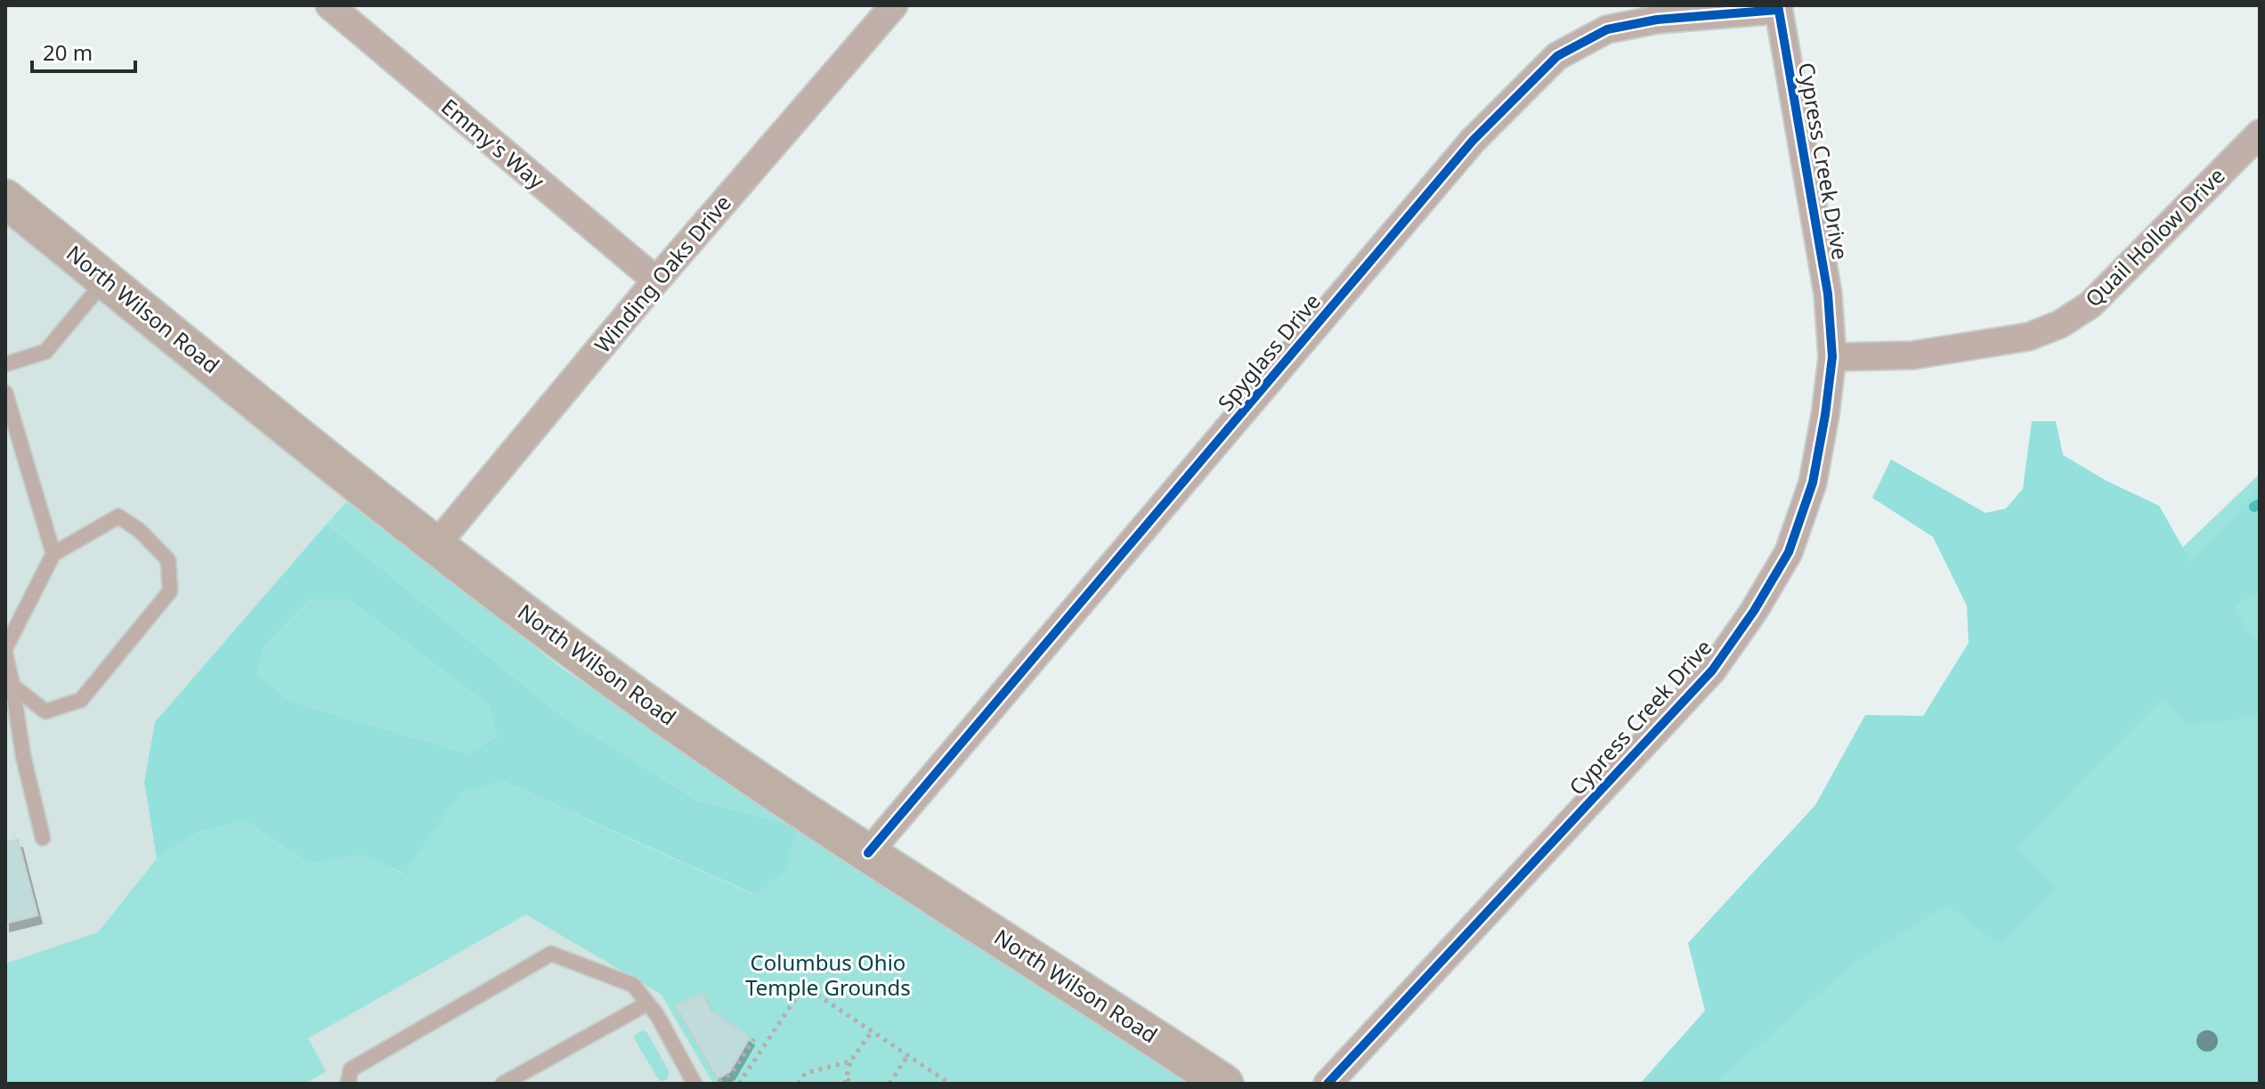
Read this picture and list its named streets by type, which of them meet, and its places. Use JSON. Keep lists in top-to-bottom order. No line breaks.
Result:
{"streets":{"main road":["North Wilson Road"],"street":["Emmy's Way","Cypress Creek Drive","Quail Hollow Drive","Winding Oaks Drive","Spyglass Drive"]},"crossings":[["Emmy's Way","Winding Oaks Drive"],["Cypress Creek Drive","Quail Hollow Drive"],["Cypress Creek Drive","Spyglass Drive"],["Winding Oaks Drive","North Wilson Road"],["North Wilson Road","Spyglass Drive"]],"parks":["Columbus Ohio Temple Grounds"],"scale_bar":"20 m"}
